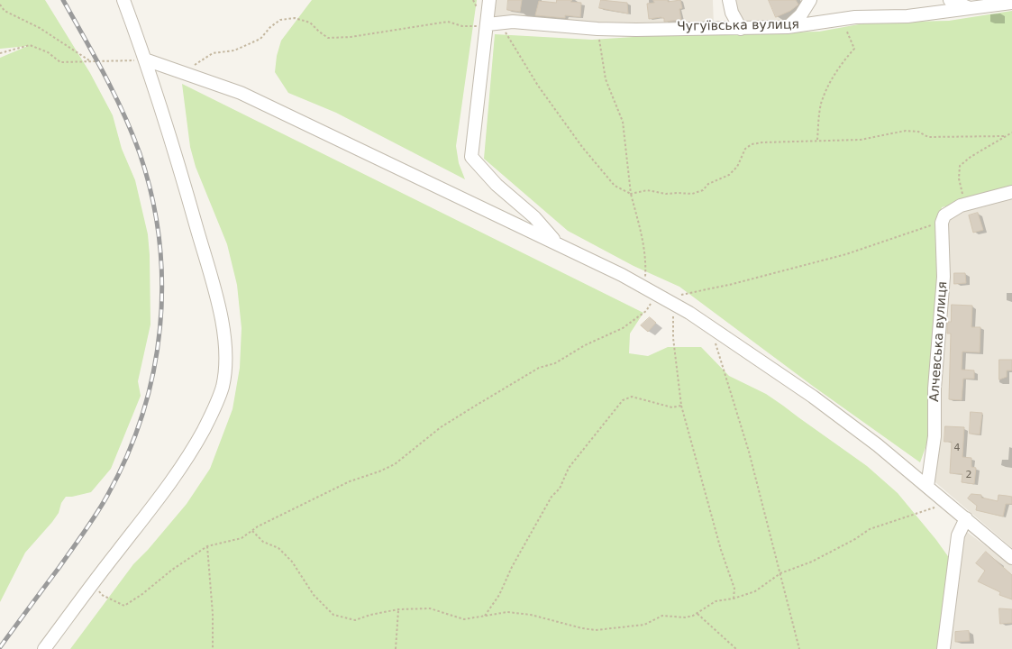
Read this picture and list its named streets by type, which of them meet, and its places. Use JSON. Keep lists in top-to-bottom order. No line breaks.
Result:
{"streets":{"street":["Чугуївська вулиця","Алчевська вулиця"]},"house_numbers":["4","2"]}
